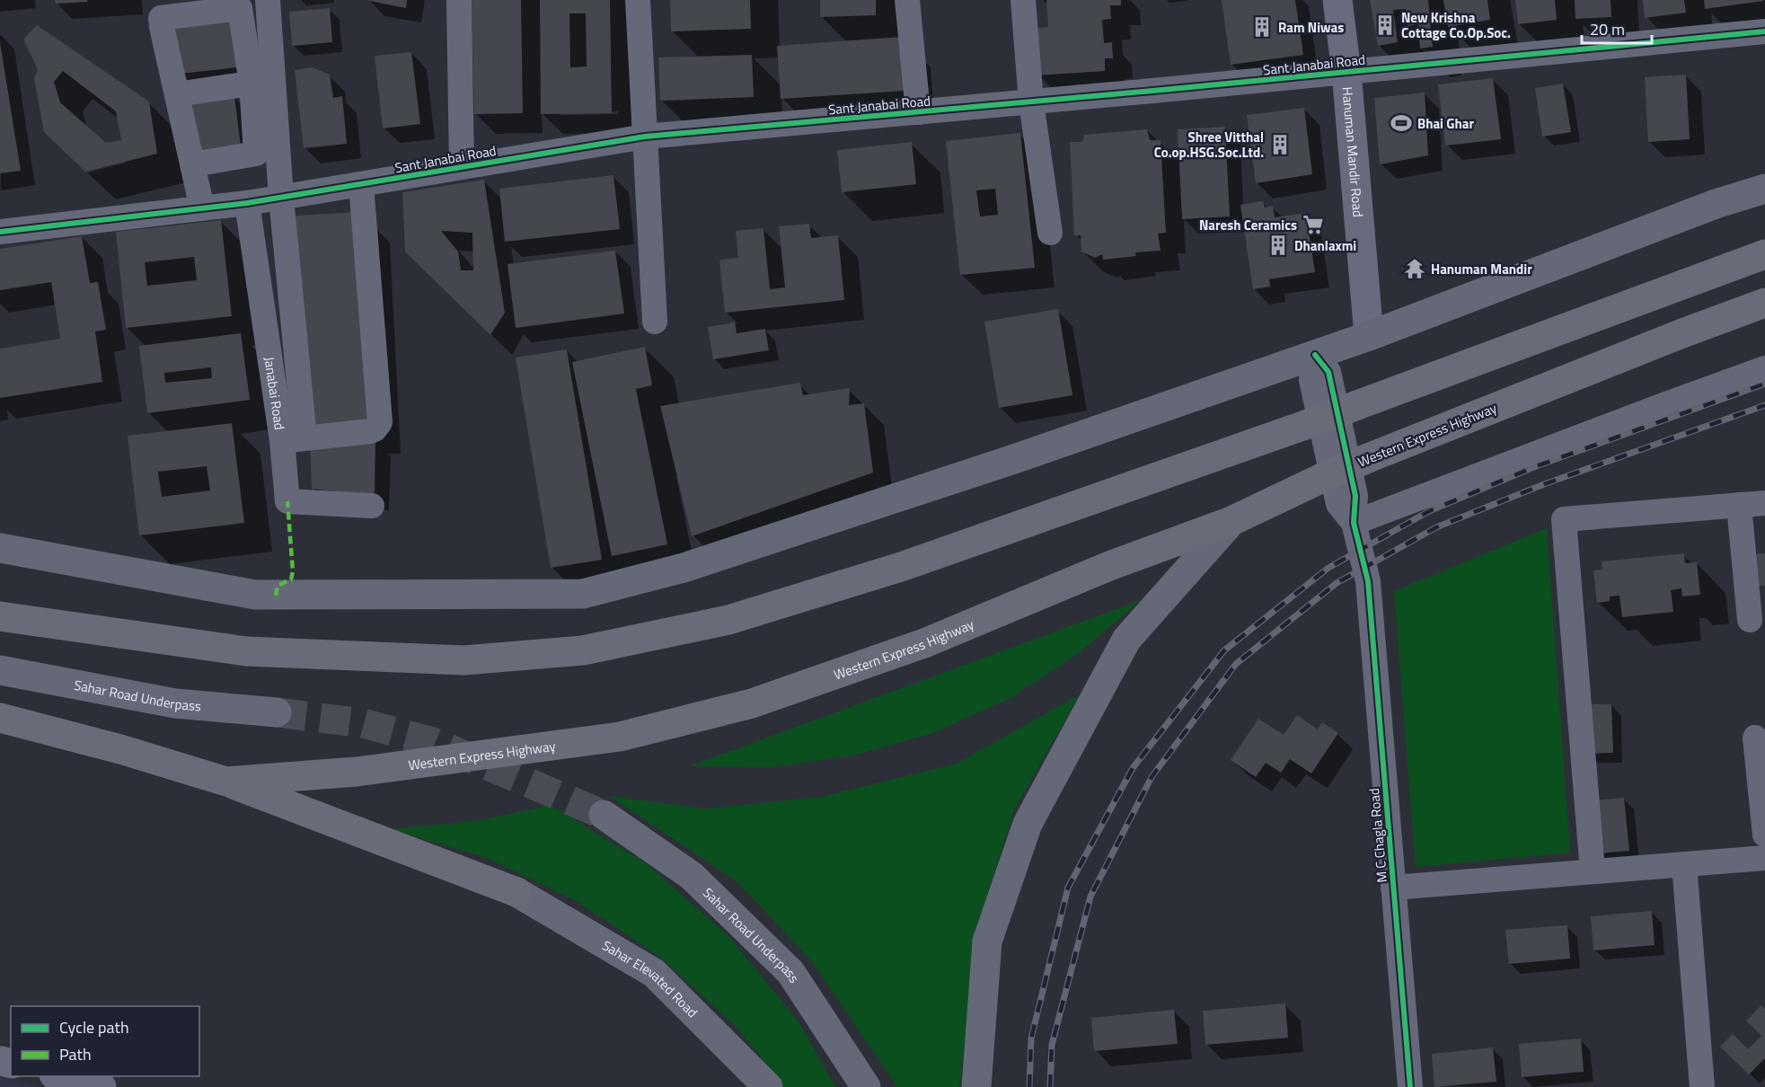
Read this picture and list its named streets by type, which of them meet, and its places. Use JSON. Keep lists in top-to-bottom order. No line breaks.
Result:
{"streets":{"highway":["Western Express Highway"],"main road":["Sahar Road Underpass","Sahar Elevated Road"],"street":["Sant Janabai Road","Hanuman Mandir Road","Janabai Road","M C Chagla Road"]},"crossings":[["Sant Janabai Road","Hanuman Mandir Road"],["Sant Janabai Road","Janabai Road"]],"places":{"building":["New Krishna Cottage Co.Op.Soc.","Ram Niwas","Shree Vitthal Co.op.HSG.Soc.Ltd.","Dhanlaxmi"],"sports":["Bhai Ghar"],"supermarket":["Naresh Ceramics"],"temple":["Hanuman Mandir"]},"legend":["Cycle path","Path"],"scale_bar":"20 m"}
